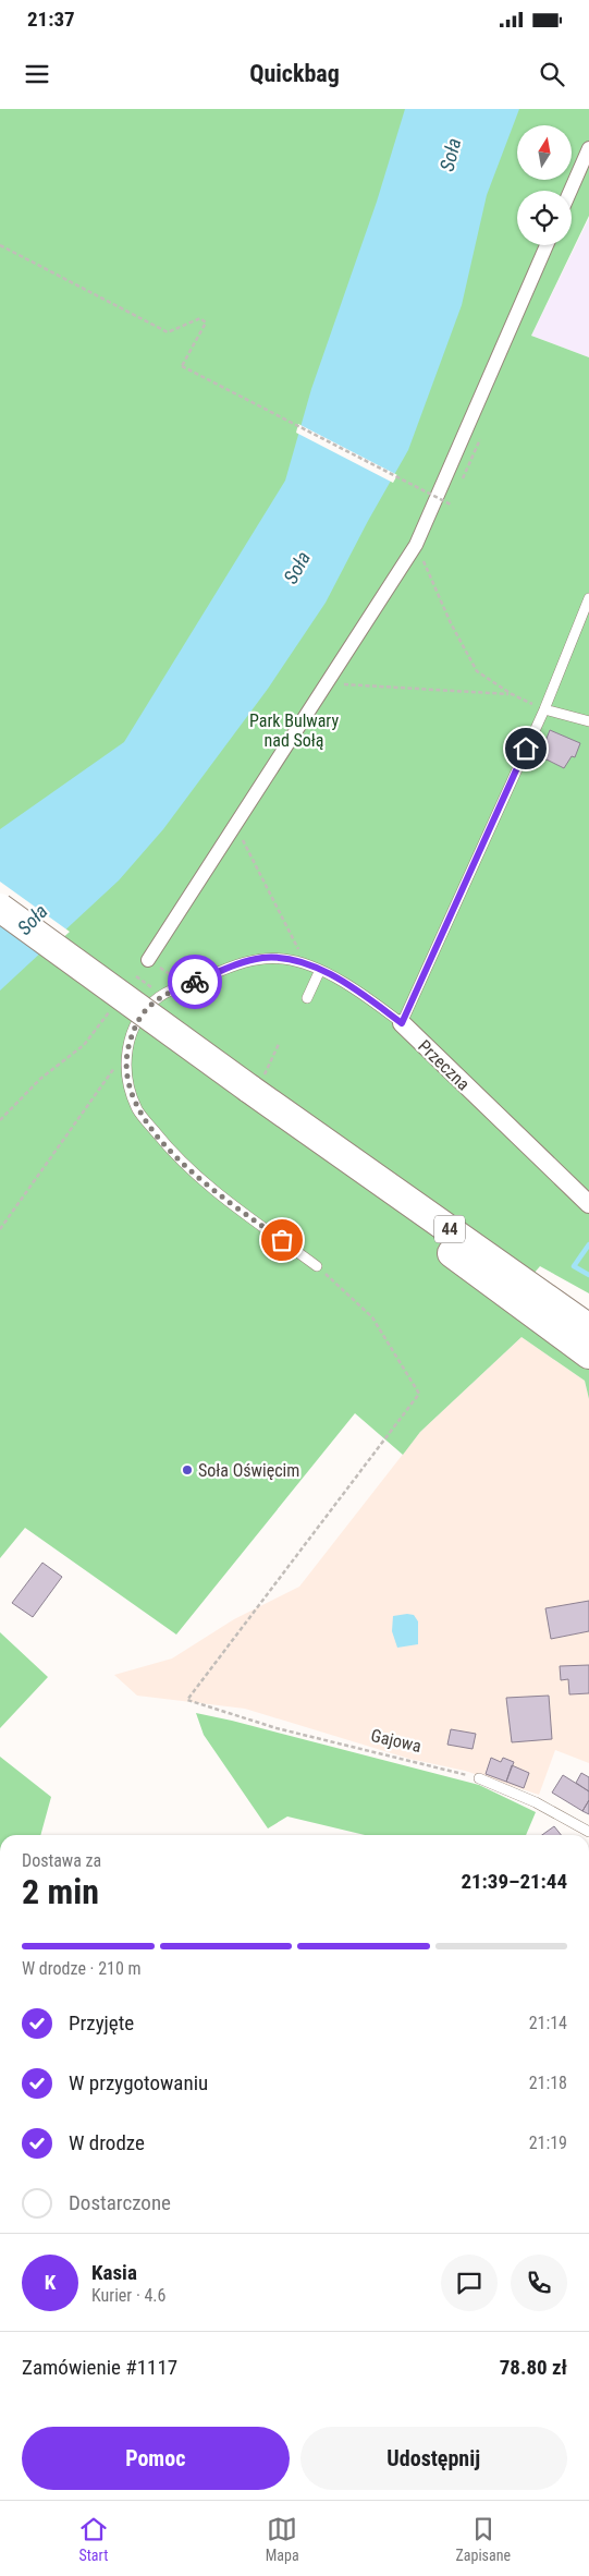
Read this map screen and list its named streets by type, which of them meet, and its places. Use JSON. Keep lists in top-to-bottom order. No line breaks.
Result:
{"streets":{"main road":["44"],"street":["Przeczna"],"path":["Gajowa"]},"crossings":[["Przeczna","Gajowa"]],"water":["Soła"],"parks":["Park Bulwary nad Sołą"],"places":["Soła Oświęcim"],"north":"top","page":{"status":"21:37","header":"Quickbag","heading":["2 min","Dostawa za","21:39–21:44"],"panel":["Kasia","Kurier · 4.6","Zamówienie #1117","78.80 zł"],"bar":"W drodze · 210 m","list":[["Przyjęte","21:14"],["W przygotowaniu","21:18"],["W drodze","21:19"],"Dostarczone"],"round":"K","buttons":["Pomoc","Udostępnij"],"tabs":["Start","Mapa","Zapisane"]}}
